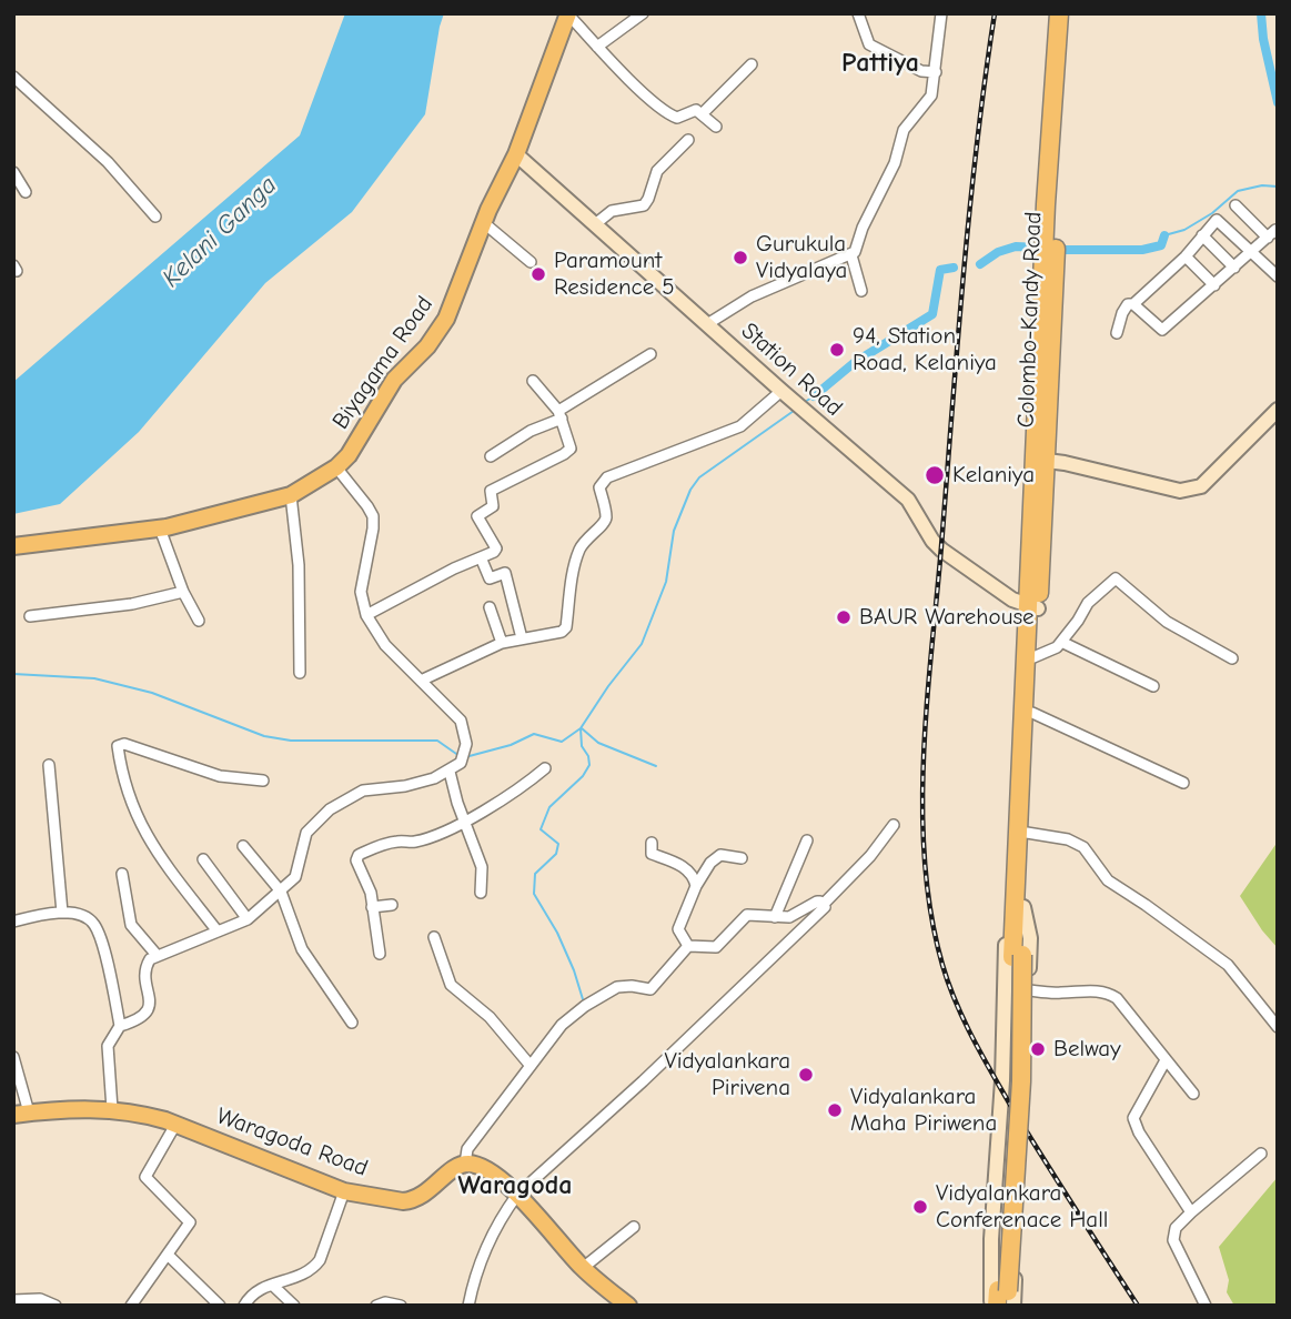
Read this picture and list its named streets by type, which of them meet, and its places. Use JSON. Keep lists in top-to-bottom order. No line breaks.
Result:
{"streets":{"highway":["Colombo-Kandy Road"],"main road":["Biyagama Road","Waragoda Road"],"street":["Station Road"]},"crossings":[["Colombo-Kandy Road","Station Road"],["Biyagama Road","Station Road"]],"districts":["Pattiya","Waragoda"],"water":["Kelani Ganga"],"places":["Gurukula Vidyalaya","Paramount Residence 5","94, Station Road, Kelaniya","Kelaniya","BAUR Warehouse","Belway","Vidyalankara Pirivena","Vidyalankara Maha Piriwena","Vidyalankara Conferenace Hall"]}
